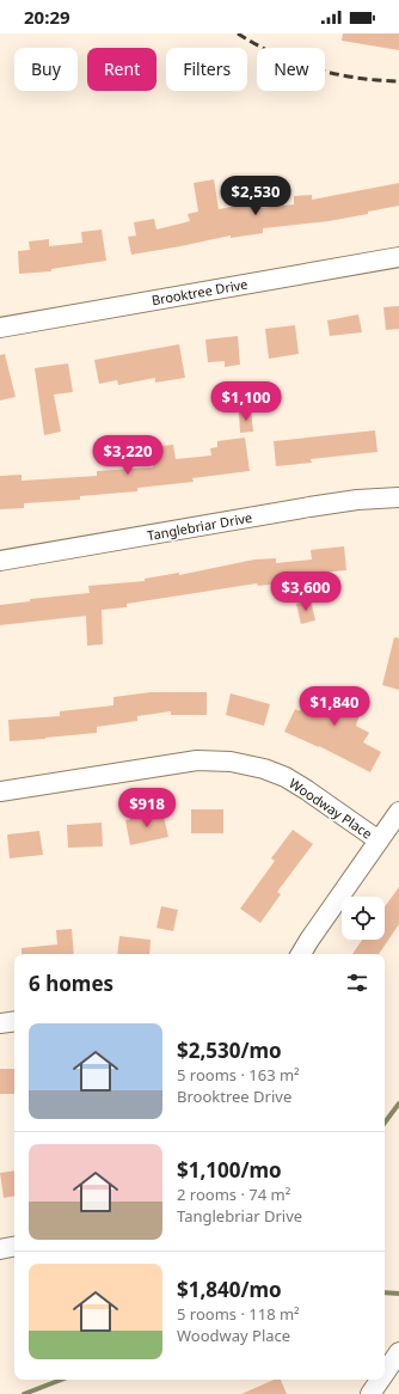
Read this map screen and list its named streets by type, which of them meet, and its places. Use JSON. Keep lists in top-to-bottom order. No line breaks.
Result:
{"streets":{"street":["Brooktree Drive","Tanglebriar Drive","Woodway Place"]},"page":{"status":"20:29","chip":["Buy","Rent","Filters","New"],"price":["$2,530","$1,100","$3,220","$3,600","$1,840","$918"],"heading":"6 homes","list":[{"name":"$2,530/mo","note":"5 rooms · 163 m² · Brooktree Drive"},{"name":"$1,100/mo","note":"2 rooms · 74 m² · Tanglebriar Drive"},{"name":"$1,840/mo","note":"5 rooms · 118 m² · Woodway Place"}]}}
